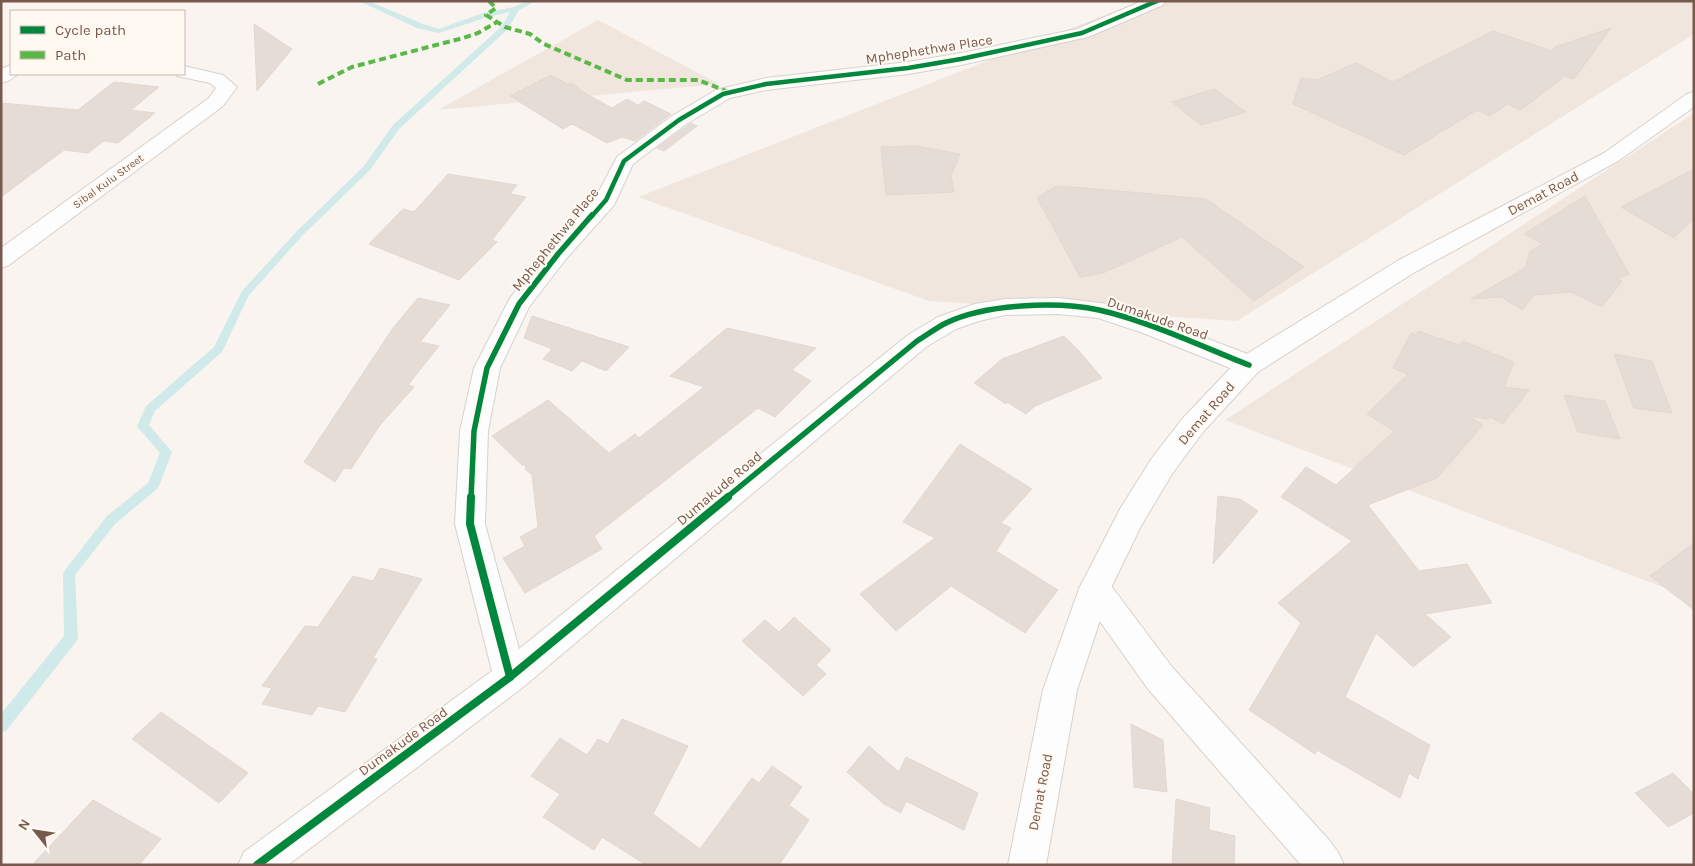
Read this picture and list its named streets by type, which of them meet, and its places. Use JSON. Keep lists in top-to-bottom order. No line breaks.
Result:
{"streets":{"street":["Mphephethwa Place","Sibal Kulu Street","Demat Road","Dumakude Road"]},"crossings":[["Mphephethwa Place","Dumakude Road"],["Demat Road","Dumakude Road"]],"legend":["Cycle path","Path"],"north":"top left"}
